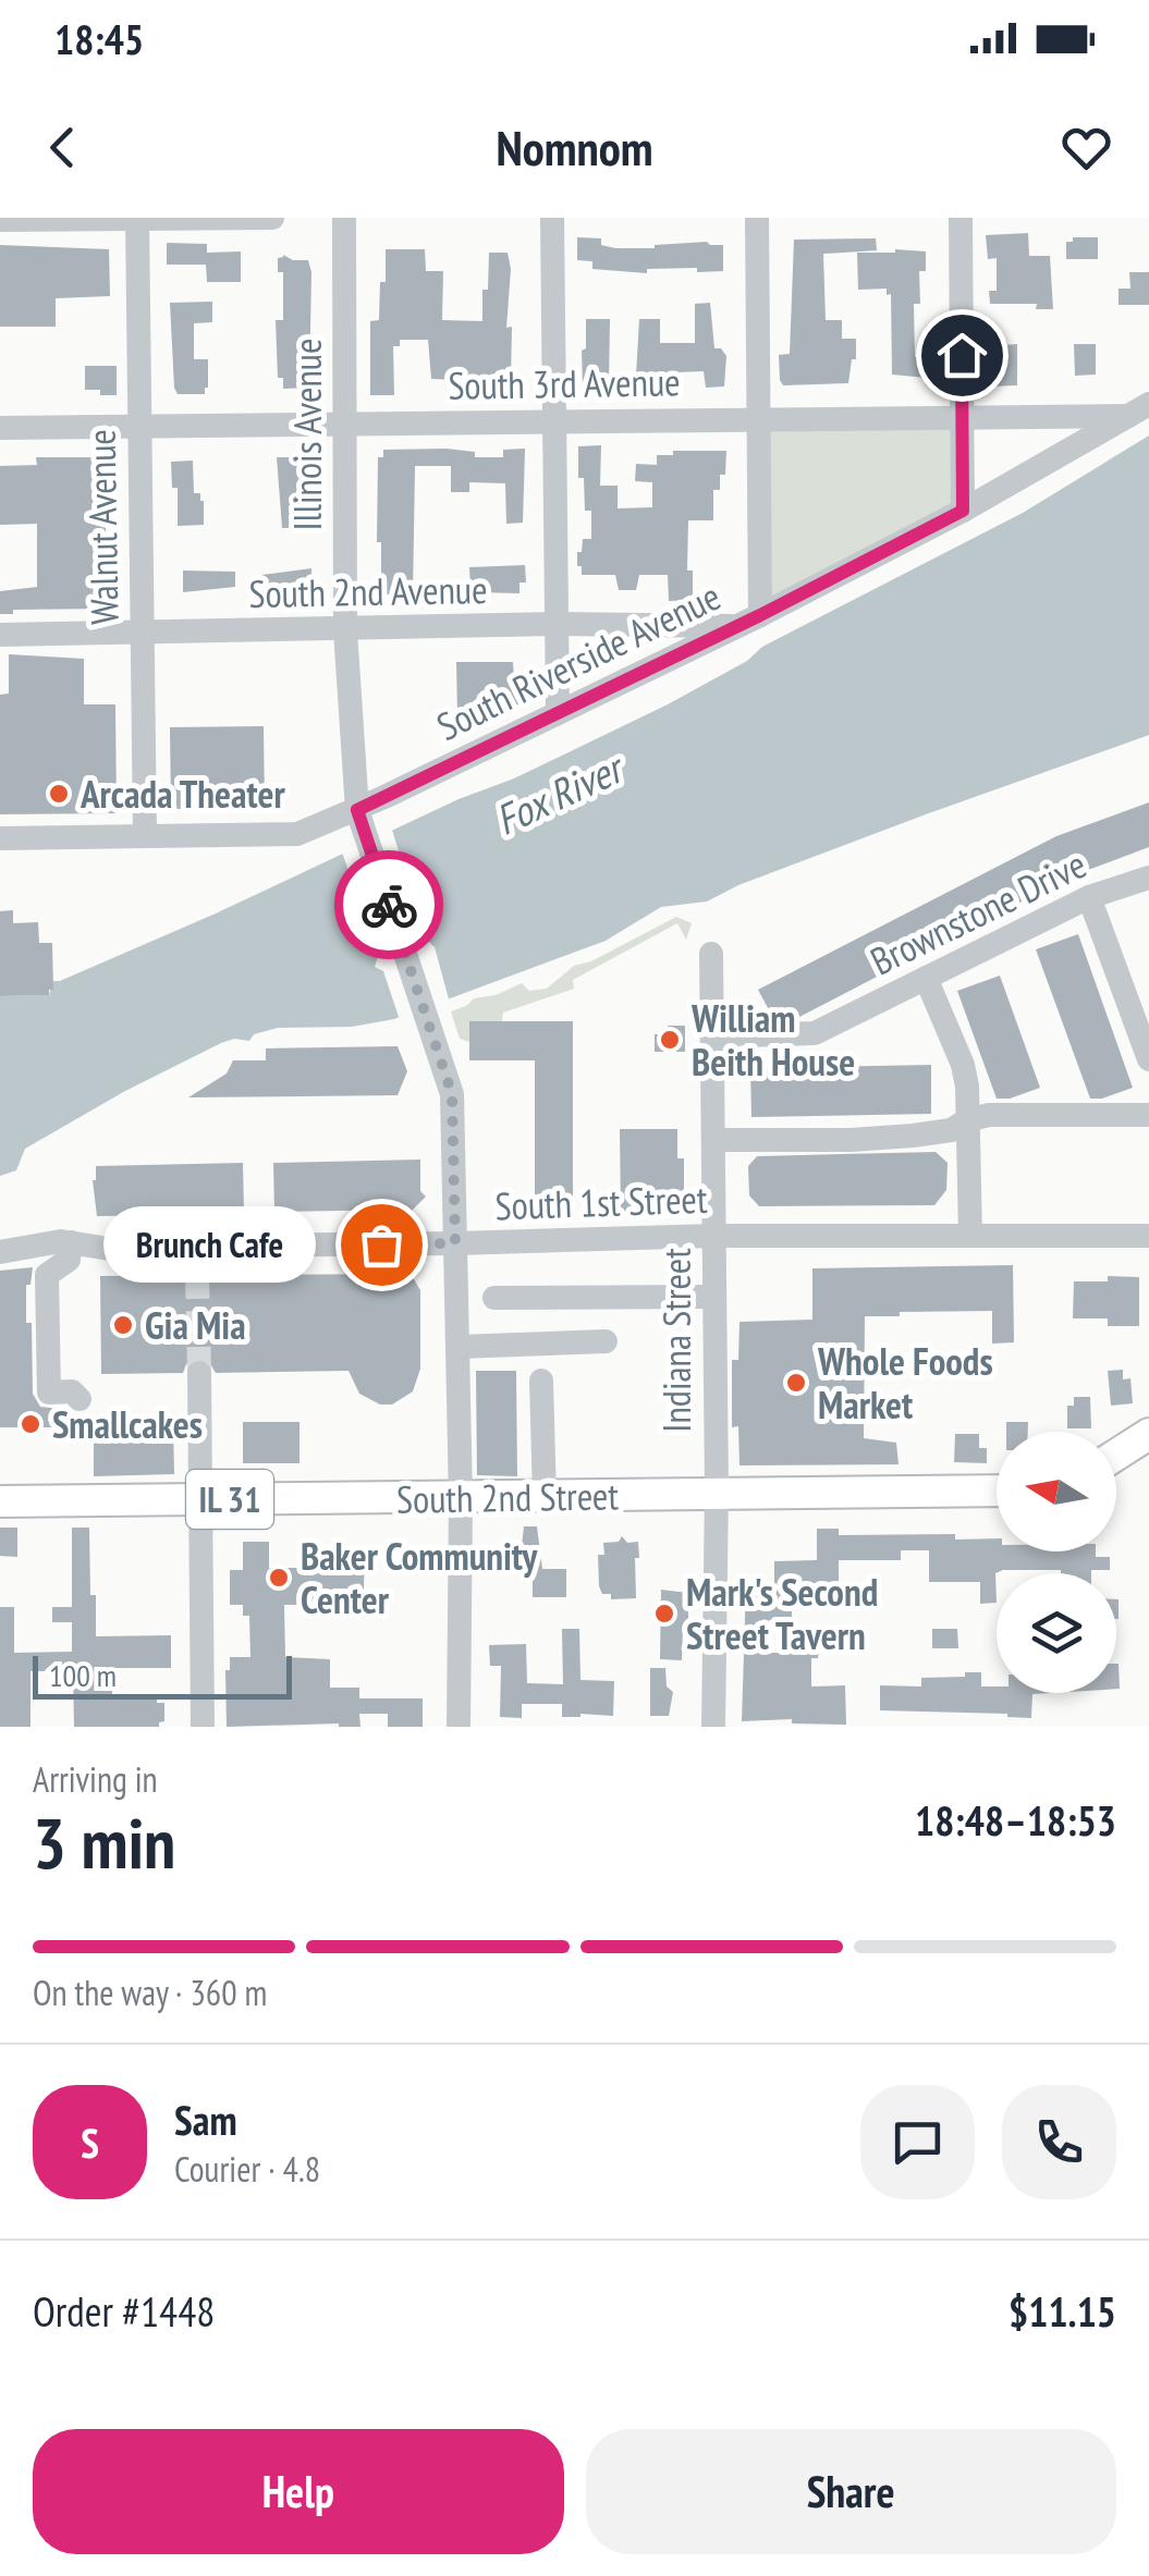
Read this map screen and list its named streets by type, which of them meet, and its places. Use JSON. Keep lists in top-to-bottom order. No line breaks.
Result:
{"streets":{"main road":["South 2nd Street","IL 31"],"street":["South 3rd Avenue","Illinois Avenue","Walnut Avenue","South 2nd Avenue","South Riverside Avenue","Brownstone Drive","South 1st Street","Indiana Street"]},"crossings":[["South 3rd Avenue","Illinois Avenue"],["South 3rd Avenue","Walnut Avenue"],["South 3rd Avenue","South Riverside Avenue"],["Illinois Avenue","South 2nd Avenue"],["Illinois Avenue","South Riverside Avenue"],["Illinois Avenue","South 1st Street"],["Illinois Avenue","South 2nd Street"],["Walnut Avenue","South 2nd Avenue"],["Walnut Avenue","South Riverside Avenue"],["South 2nd Avenue","South Riverside Avenue"],["Brownstone Drive","Indiana Street"],["South 1st Street","Indiana Street"],["Indiana Street","South 2nd Street"]],"water":["Fox River"],"places":["Arcada Theater","William Beith House","Brunch Cafe","Gia Mia","Whole Foods Market","Smallcakes","Baker Community Center","Mark's Second Street Tavern"],"scale_bar":"100 m","north":"left","page":{"status":"18:45","header":"Nomnom","bubble":"Brunch Cafe","scale":"100 m","heading":["3 min","Arriving in","18:48–18:53"],"panel":["Sam","Courier · 4.8","Order #1448","$11.15"],"bar":"On the way · 360 m","round":"S","buttons":["Help","Share"]}}
